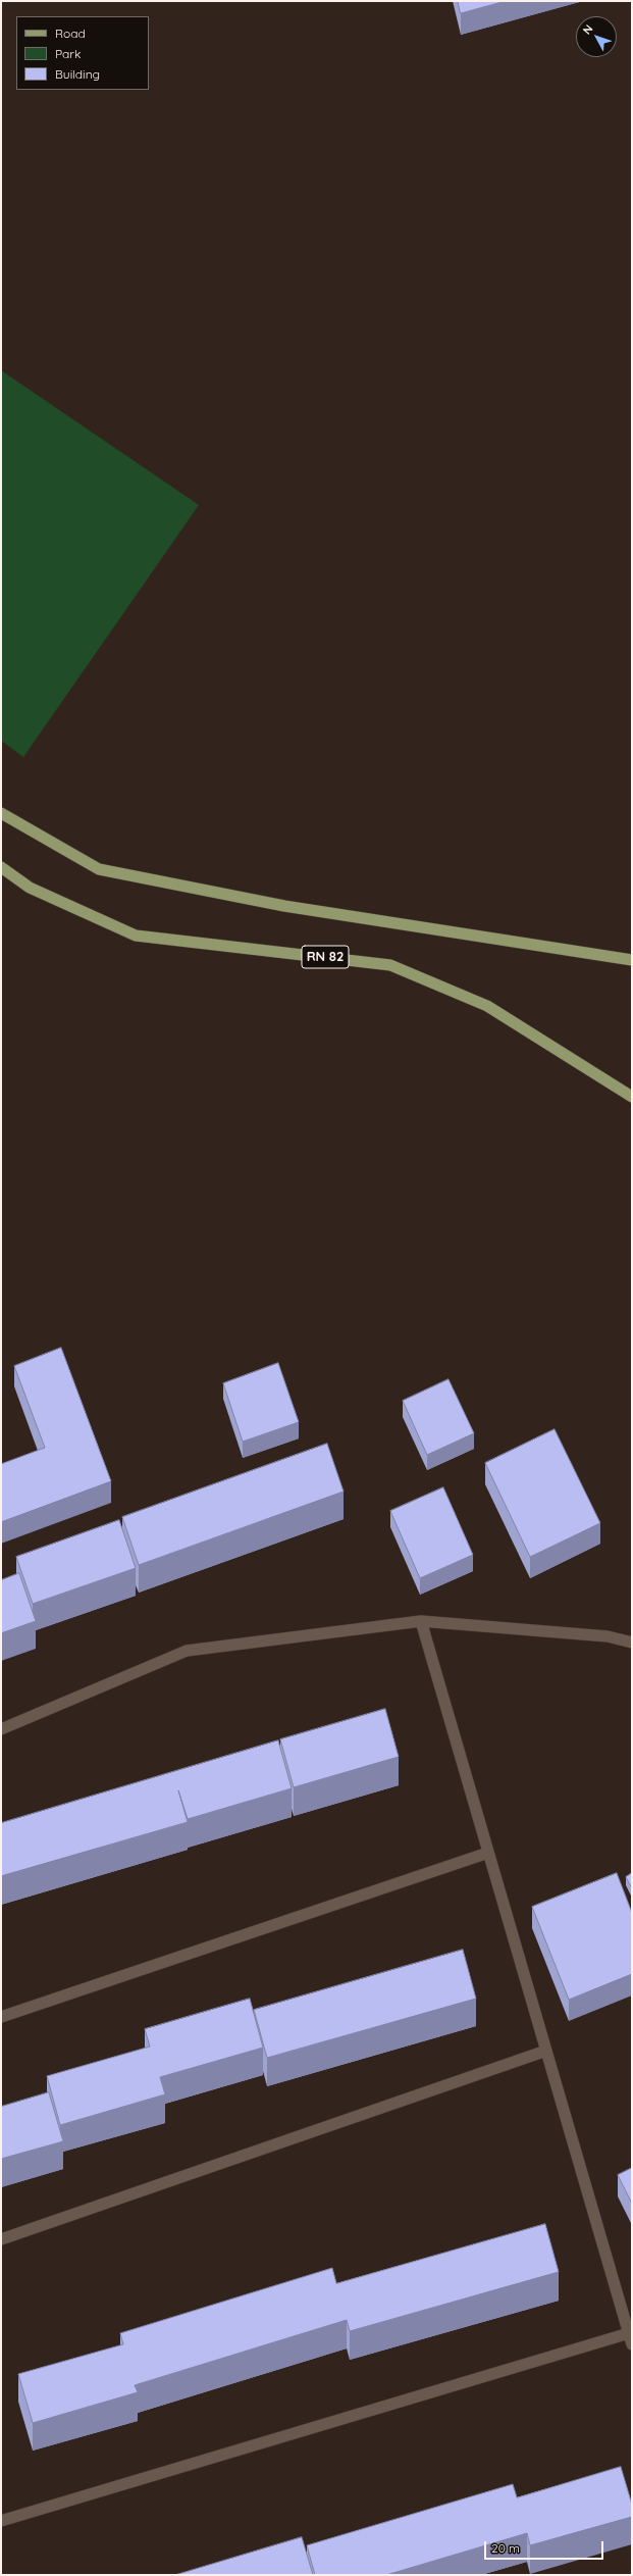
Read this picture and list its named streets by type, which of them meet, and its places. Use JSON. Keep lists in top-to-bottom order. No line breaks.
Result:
{"streets":{"main road":["RN 82"]},"legend":["Road","Park","Building"],"scale_bar":"20 m","north":"top left"}
